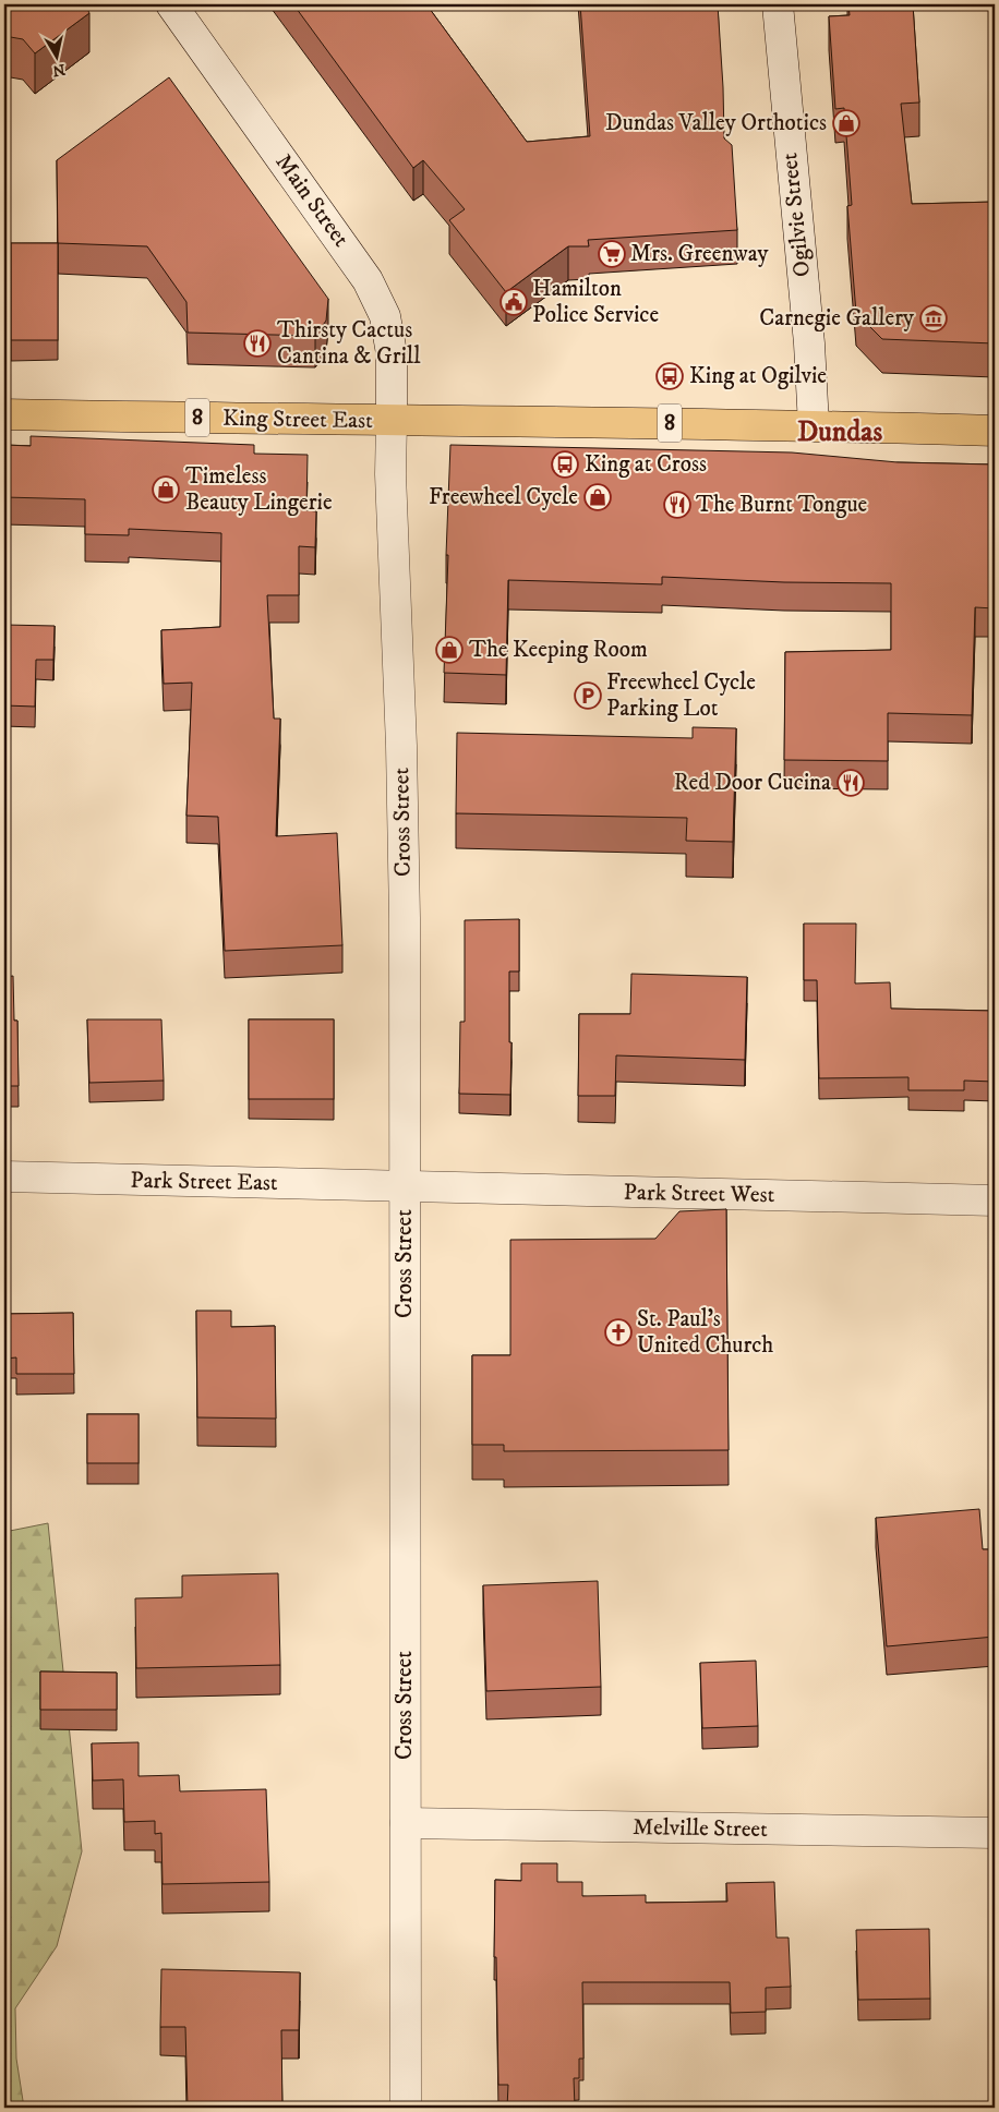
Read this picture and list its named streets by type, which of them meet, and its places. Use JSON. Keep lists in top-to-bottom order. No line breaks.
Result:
{"streets":{"main road":["8","King Street East"],"street":["Main Street","Ogilvie Street","Cross Street","Park Street East","Park Street West","Melville Street"]},"crossings":[["Main Street","King Street East"],["Main Street","Cross Street"],["Ogilvie Street","8"],["Ogilvie Street","King Street East"],["8","King Street East"],["King Street East","Cross Street"],["Cross Street","Park Street East"],["Cross Street","Park Street West"],["Cross Street","Melville Street"],["Park Street East","Park Street West"]],"districts":["Dundas"],"places":{"shop":["Dundas Valley Orthotics","Timeless Beauty Lingerie","Freewheel Cycle","The Keeping Room"],"supermarket":["Mrs. Greenway"],"public building":["Hamilton Police Service"],"museum":["Carnegie Gallery"],"restaurant":["Thirsty Cactus Cantina & Grill","The Burnt Tongue","Red Door Cucina"],"bus stop":["King at Ogilvie","King at Cross"],"parking":["Freewheel Cycle Parking Lot"],"church":["St. Paul's United Church"]},"north":"bottom"}
